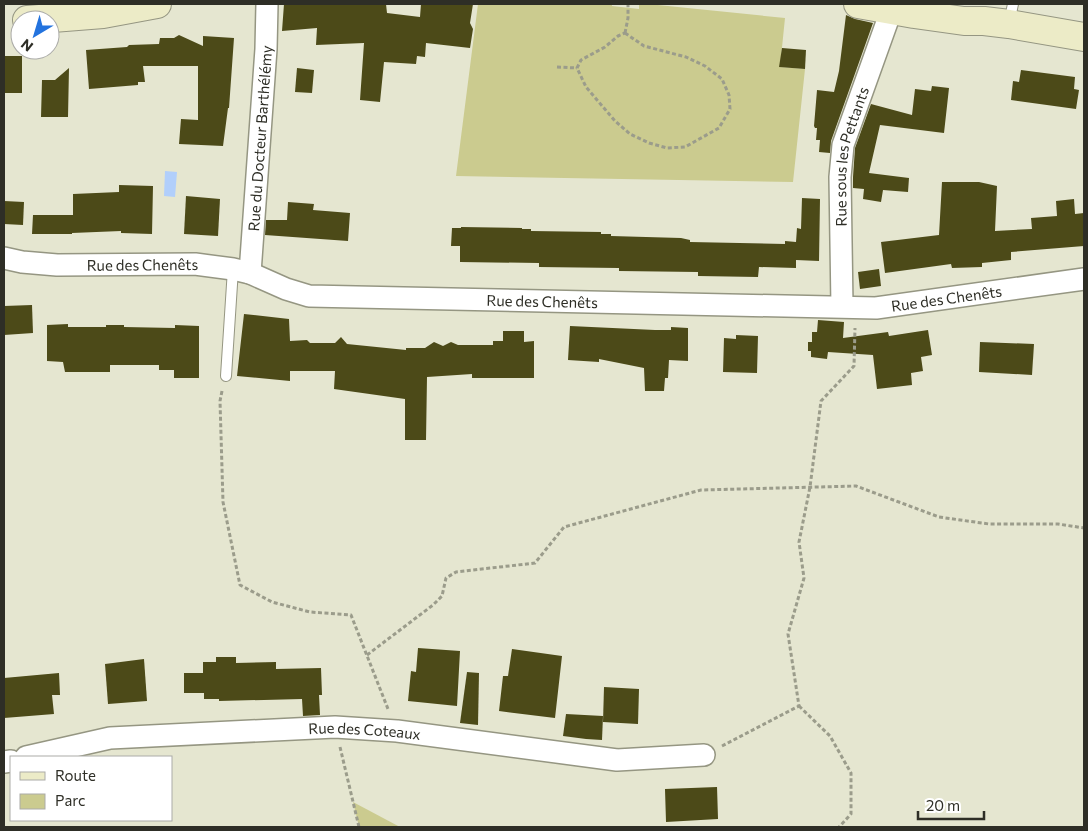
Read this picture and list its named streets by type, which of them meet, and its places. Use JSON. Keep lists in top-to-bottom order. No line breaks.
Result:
{"streets":{"street":["Rue du Docteur Barthélémy","Rue sous les Pettants","Rue des Chenêts","Rue des Coteaux"]},"crossings":[["Rue du Docteur Barthélémy","Rue des Chenêts"],["Rue sous les Pettants","Rue des Chenêts"]],"legend":["Route","Parc"],"scale_bar":"20 m","north":"bottom left"}
